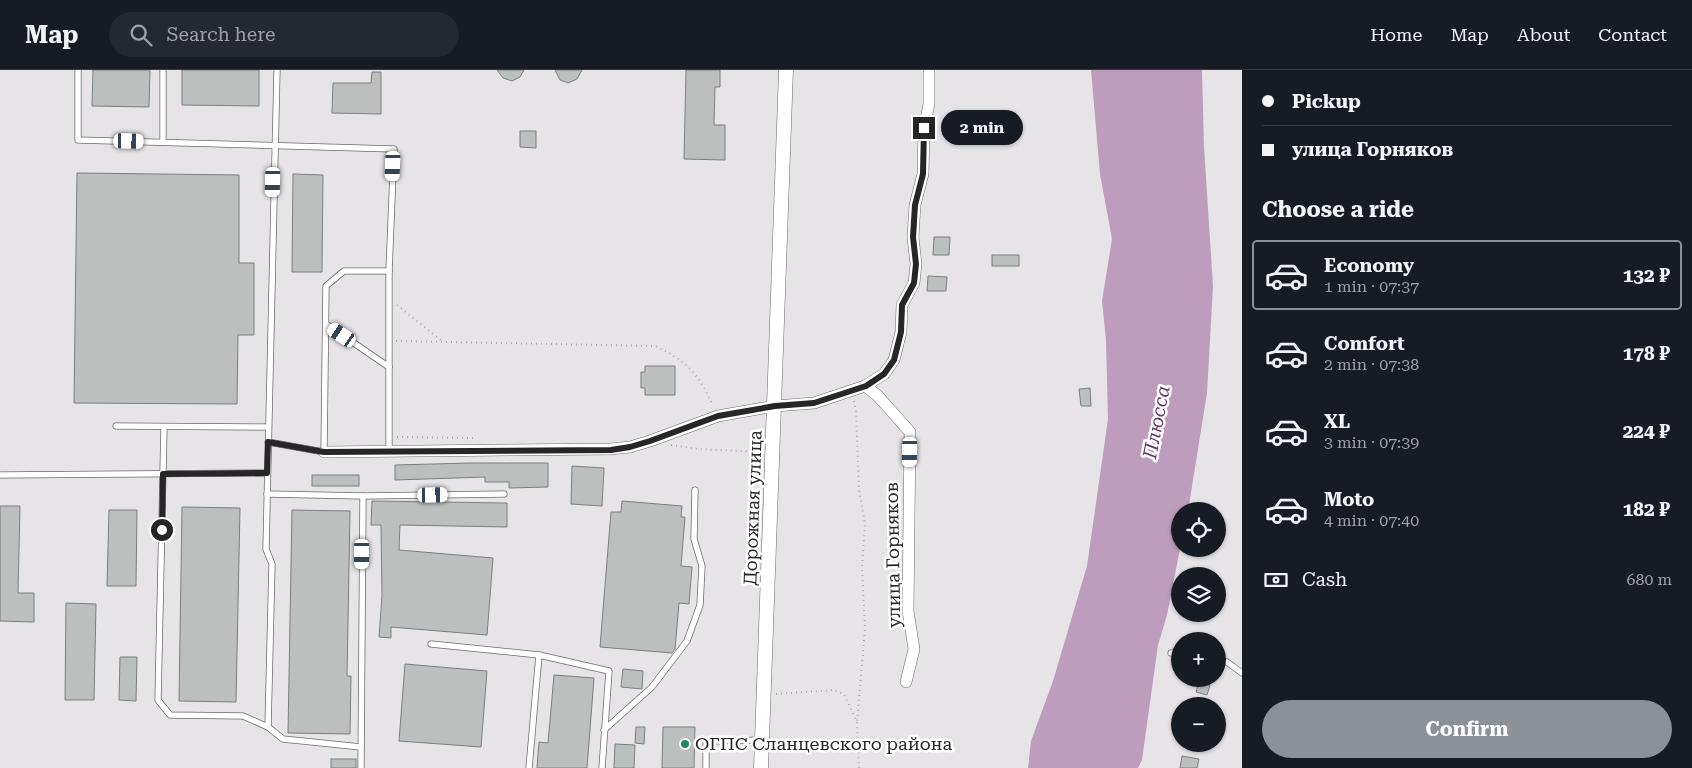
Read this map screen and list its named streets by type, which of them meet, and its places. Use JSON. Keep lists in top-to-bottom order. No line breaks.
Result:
{"streets":{"street":["Дорожная улица","улица Горняков"]},"water":["Плюсса"],"places":["ОГПС Сланцевского района"],"page":{"header":"Map","search":"Search here","nav":["Home","Map","About","Contact"],"banner":["Pickup","улица Горняков"],"bubble":"2 min","heading":"Choose a ride","list":[{"name":"Economy","note":"1 min · 07:37","value":"132 ₽"},{"name":"Comfort","note":"2 min · 07:38","value":"178 ₽"},{"name":"XL","note":"3 min · 07:39","value":"224 ₽"},{"name":"Moto","note":"4 min · 07:40","value":"182 ₽"}],"map_buttons":["+","−"],"pay":["Cash","680 m"],"buttons":"Confirm"}}
